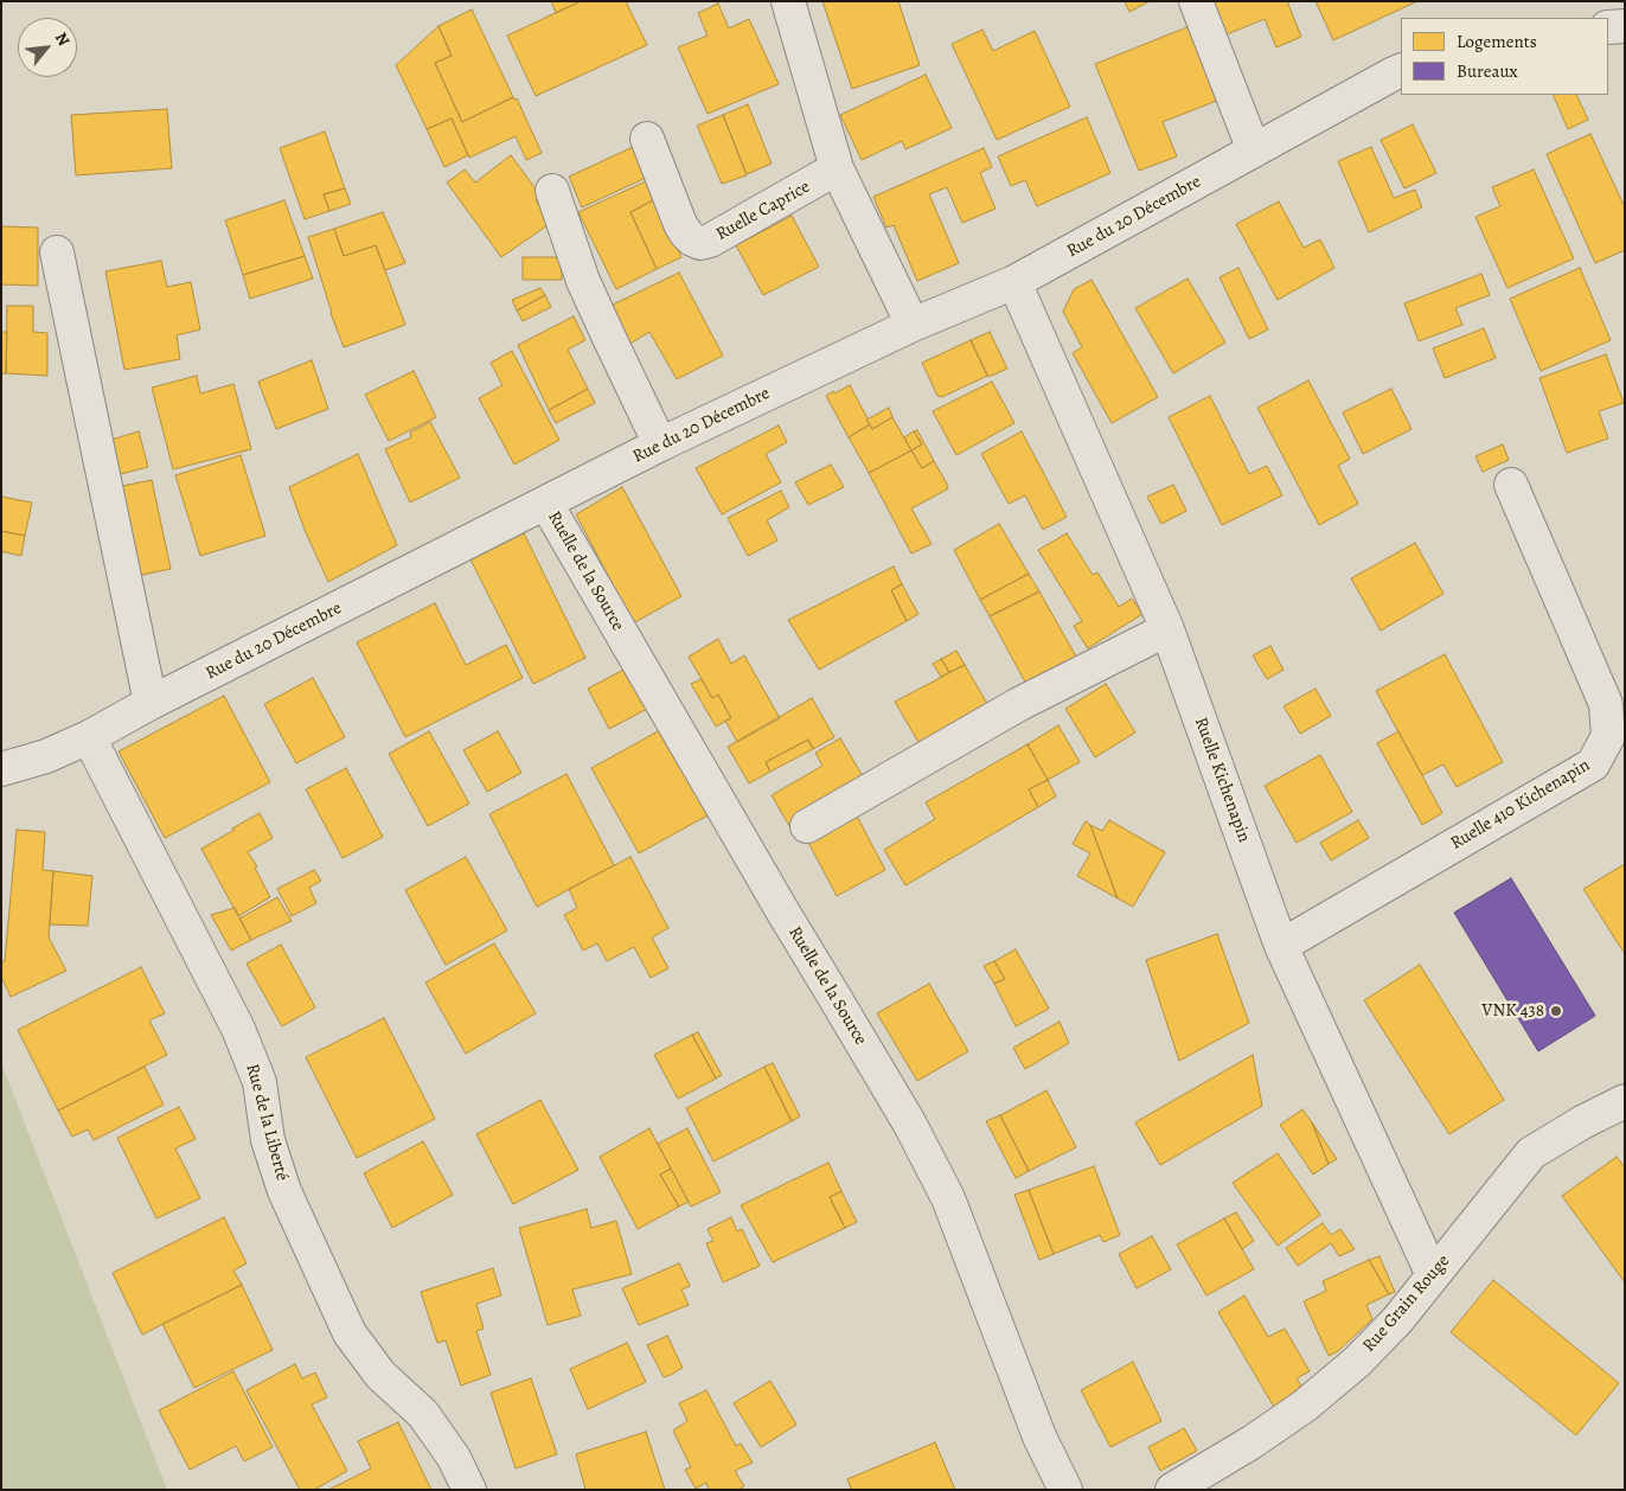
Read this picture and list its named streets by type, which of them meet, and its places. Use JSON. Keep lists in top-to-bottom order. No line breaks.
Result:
{"streets":{"street":["Ruelle Caprice","Rue du 20 Décembre","Ruelle de la Source","Ruelle Kichenapin","Ruelle 410 Kichenapin","Rue de la Liberté","Rue Grain Rouge"]},"crossings":[["Rue du 20 Décembre","Ruelle de la Source"],["Rue du 20 Décembre","Ruelle Kichenapin"],["Rue du 20 Décembre","Rue de la Liberté"],["Ruelle Kichenapin","Ruelle 410 Kichenapin"],["Ruelle Kichenapin","Rue Grain Rouge"]],"places":["VNK 438"],"legend":["Logements","Bureaux"],"north":"top right"}
